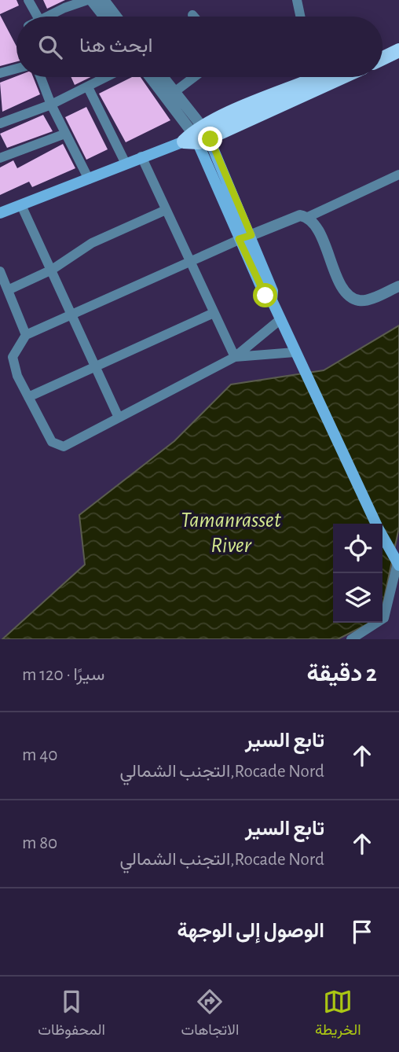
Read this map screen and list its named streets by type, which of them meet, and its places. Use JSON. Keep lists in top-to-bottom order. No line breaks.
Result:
{"water":["Tamanrasset River"],"page":{"search":"ابحث هنا","heading":["2 دقيقة","سيرًا · 120 m"],"list":[["تابع السير","Rocade Nord,التجنب الشمالي","40 m"],["تابع السير","Rocade Nord,التجنب الشمالي","80 m"],"الوصول إلى الوجهة"],"nav":["الخريطة","الاتجاهات","المحفوظات"]}}
